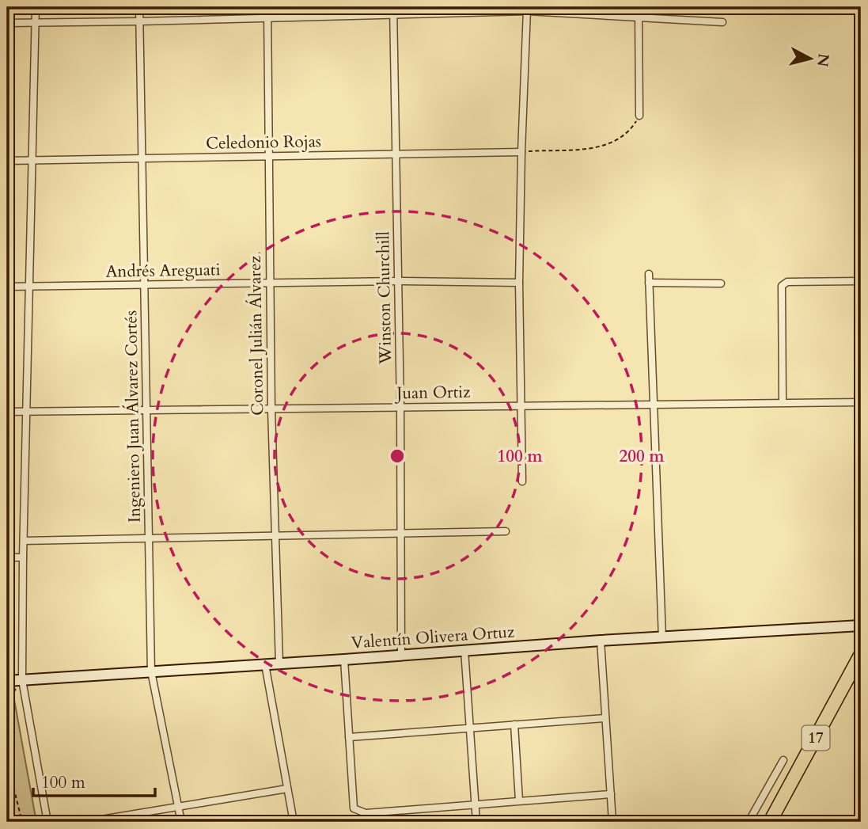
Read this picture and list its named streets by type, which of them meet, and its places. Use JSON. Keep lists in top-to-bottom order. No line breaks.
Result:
{"streets":{"highway":["17"],"street":["Celedonio Rojas","Andrés Areguati","Winston Churchill","Coronel Julián Álvarez","Juan Ortiz","Ingeniero Juan Álvarez Cortés","Valentín Olivera Ortuz"]},"crossings":[["Celedonio Rojas","Winston Churchill"],["Celedonio Rojas","Coronel Julián Álvarez"],["Celedonio Rojas","Ingeniero Juan Álvarez Cortés"],["Andrés Areguati","Winston Churchill"],["Andrés Areguati","Coronel Julián Álvarez"],["Andrés Areguati","Ingeniero Juan Álvarez Cortés"],["Winston Churchill","Juan Ortiz"],["Winston Churchill","Valentín Olivera Ortuz"],["Coronel Julián Álvarez","Juan Ortiz"],["Coronel Julián Álvarez","Valentín Olivera Ortuz"],["Juan Ortiz","Ingeniero Juan Álvarez Cortés"],["Ingeniero Juan Álvarez Cortés","Valentín Olivera Ortuz"]],"scale_bar":"100 m","north":"right","rings":["100 m","200 m"]}
